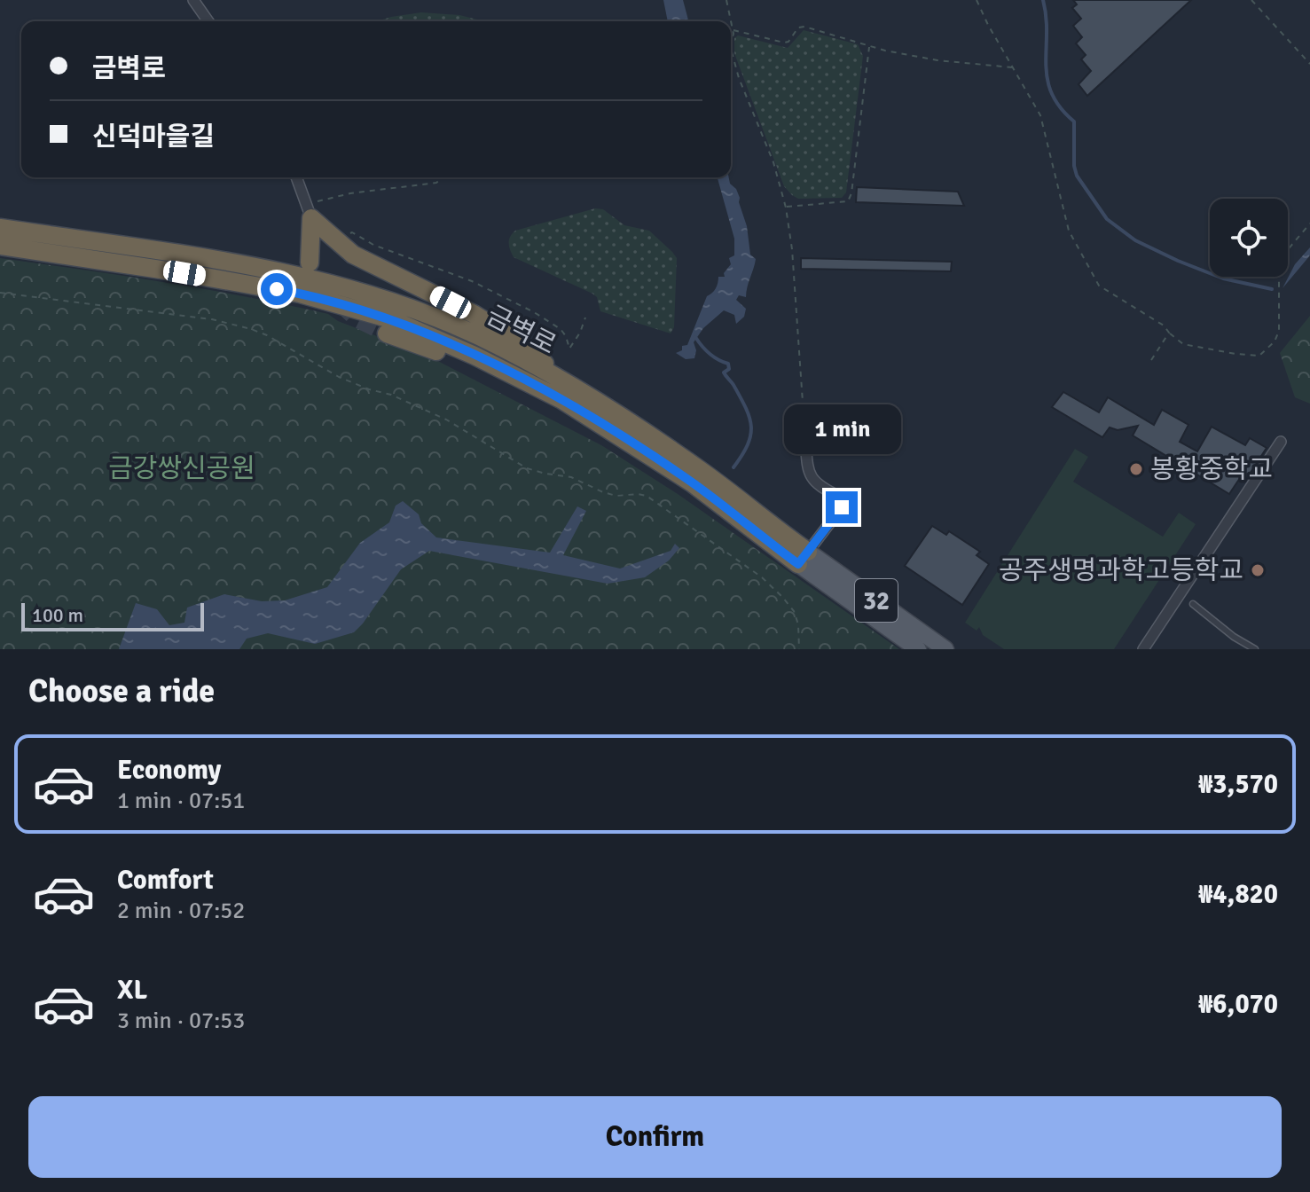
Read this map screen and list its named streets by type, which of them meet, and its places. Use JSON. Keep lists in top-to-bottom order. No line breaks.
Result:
{"streets":{"highway":["금벽로","32"]},"parks":["금강쌍신공원"],"places":["봉황중학교","공주생명과학고등학교"],"scale_bar":"100 m","page":{"banner":["금벽로","신덕마을길"],"bubble":"1 min","scale":"100 m","heading":"Choose a ride","list":[{"name":"Economy","note":"1 min · 07:51","value":"₩3,570"},{"name":"Comfort","note":"2 min · 07:52","value":"₩4,820"},{"name":"XL","note":"3 min · 07:53","value":"₩6,070"}],"buttons":"Confirm"}}
